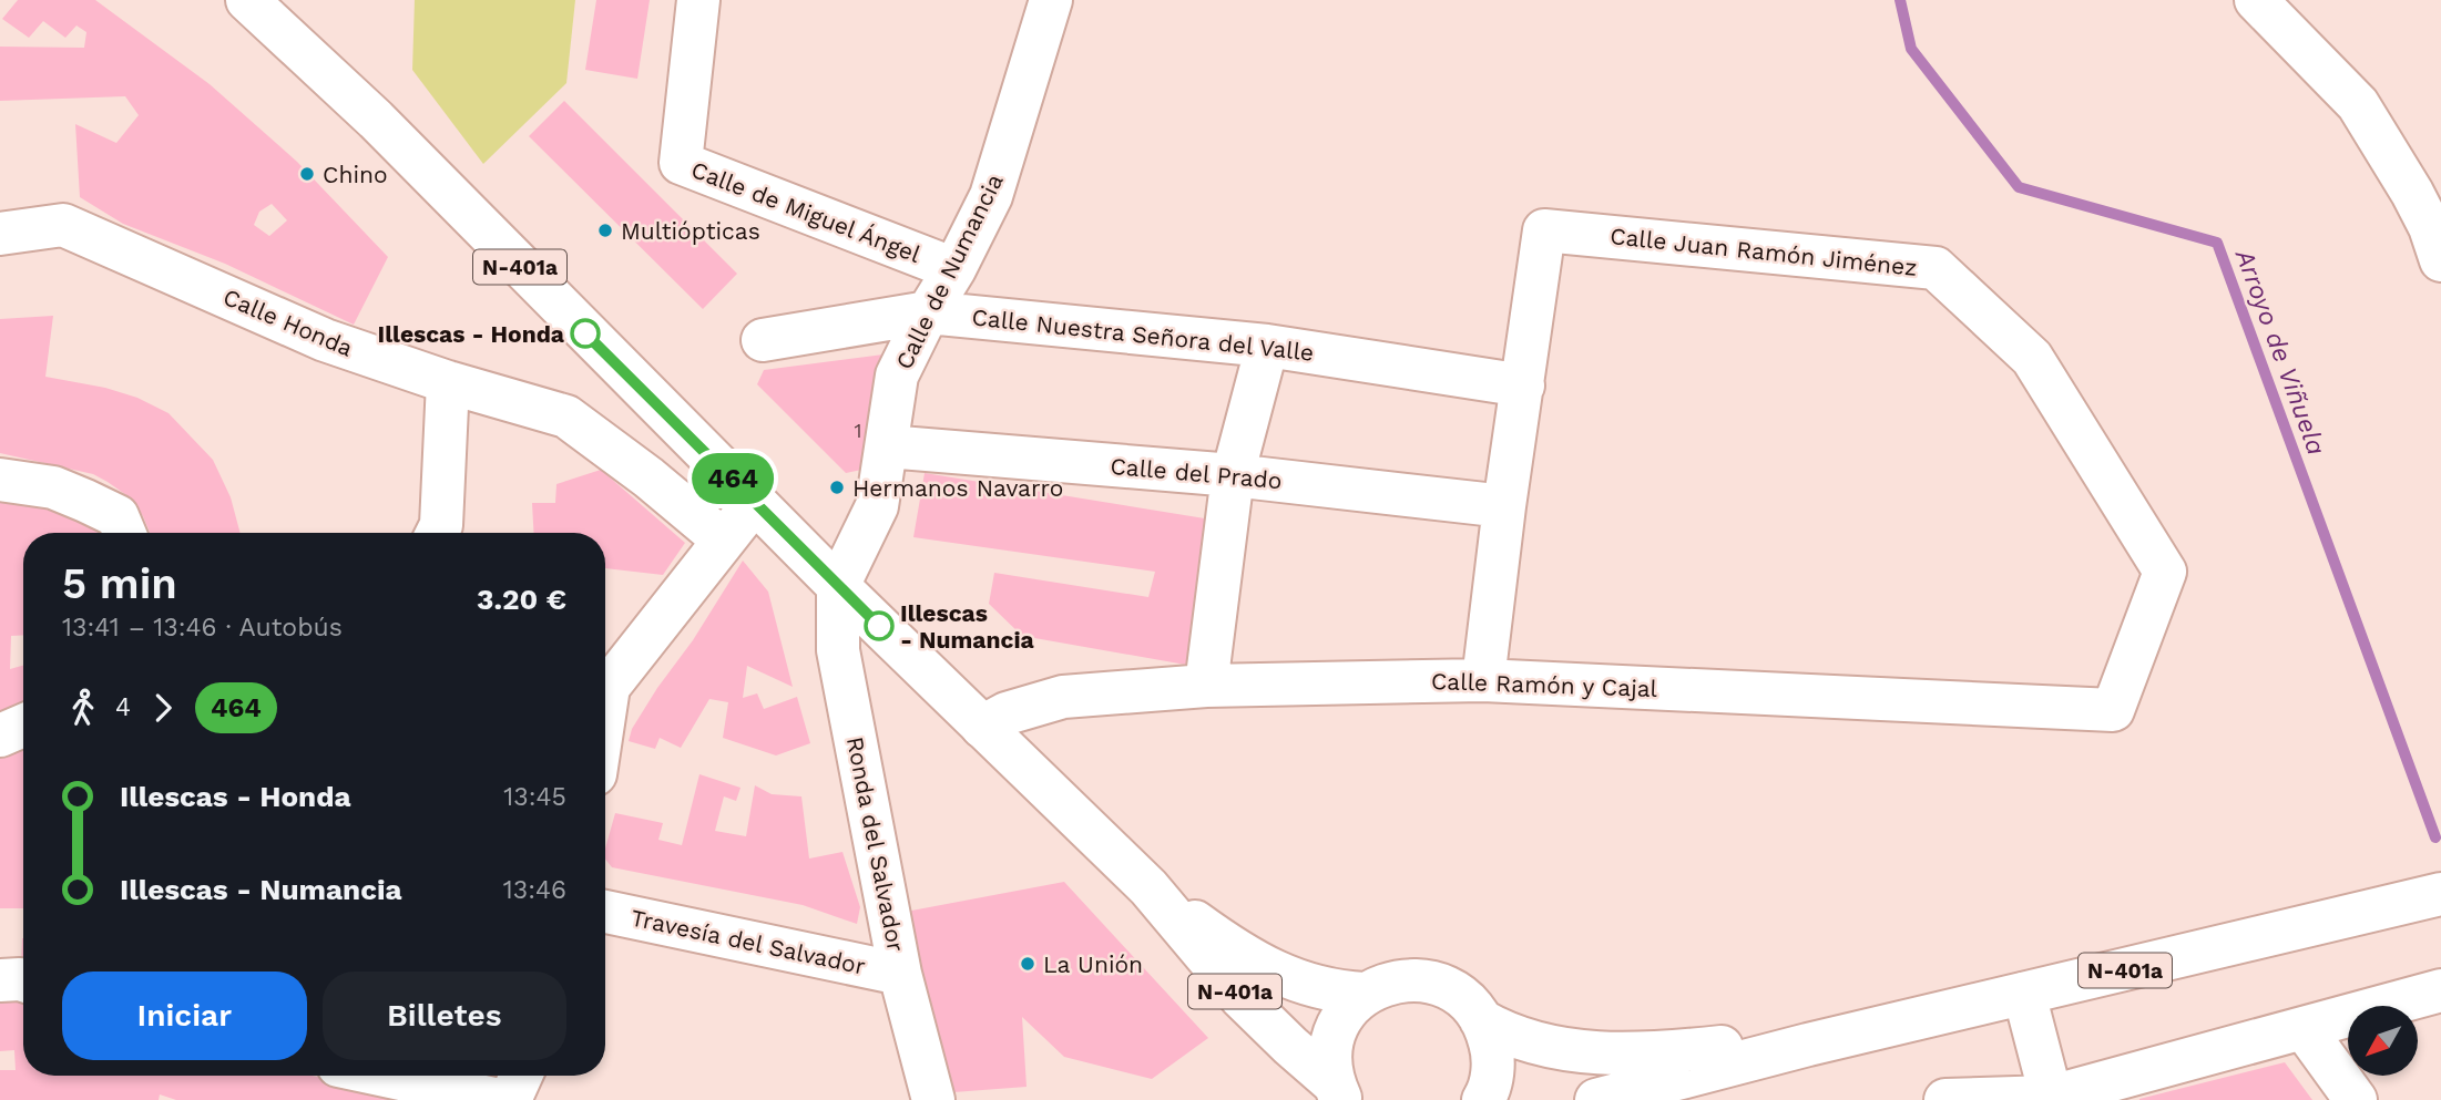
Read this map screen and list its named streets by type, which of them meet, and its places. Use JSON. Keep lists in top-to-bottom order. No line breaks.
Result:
{"streets":{"street":["Calle de Miguel Ángel","Calle Juan Ramón Jiménez","N-401a","Calle de Numancia","Calle Honda","Calle Nuestra Señora del Valle","Calle del Prado","Calle Ramón y Cajal","Ronda del Salvador","Travesía del Salvador"]},"crossings":[["Calle de Miguel Ángel","Calle de Numancia"],["Calle Juan Ramón Jiménez","Calle Nuestra Señora del Valle"],["Calle Juan Ramón Jiménez","Calle Ramón y Cajal"],["N-401a","Calle de Numancia"],["N-401a","Calle Ramón y Cajal"],["N-401a","Ronda del Salvador"],["Calle de Numancia","Calle Nuestra Señora del Valle"],["Calle de Numancia","Calle del Prado"],["Calle de Numancia","Ronda del Salvador"],["Ronda del Salvador","Travesía del Salvador"]],"water":["Arroyo de Viñuela"],"places":["Chino","Multiópticas","Illescas - Honda","Hermanos Navarro","Illescas - Numancia","La Unión"],"lines":["bus line 464"],"house_numbers":["1"],"north":"bottom left","page":{"on_map":"464","heading":["5 min","13:41 – 13:46 · Autobús","3.20 €"],"legs":["4","464"],"list":[{"name":"Illescas - Honda","value":"13:45"},{"name":"Illescas - Numancia","value":"13:46"}],"buttons":["Iniciar","Billetes"]}}
